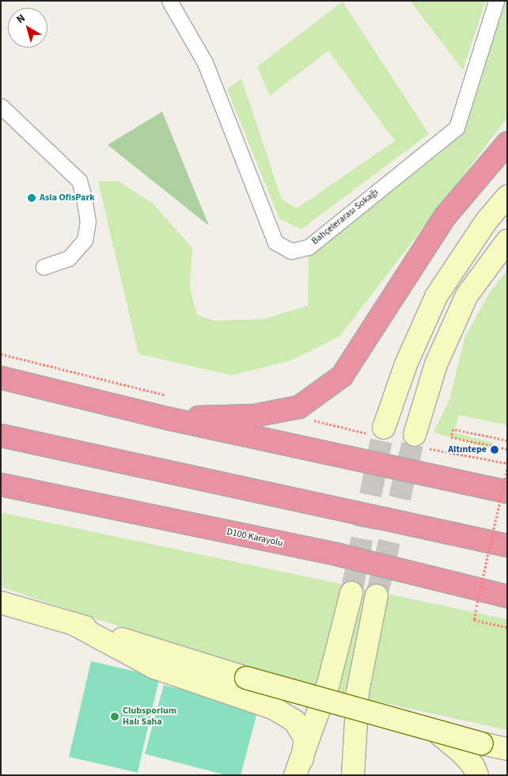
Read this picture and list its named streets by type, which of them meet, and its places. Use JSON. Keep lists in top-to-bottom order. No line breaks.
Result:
{"streets":{"highway":["D100 Karayolu"],"street":["Bahçelerarası Sokağı"]},"places":["Asia OfisPark","Altıntepe","Clubsporium Halı Saha"],"north":"top left"}
